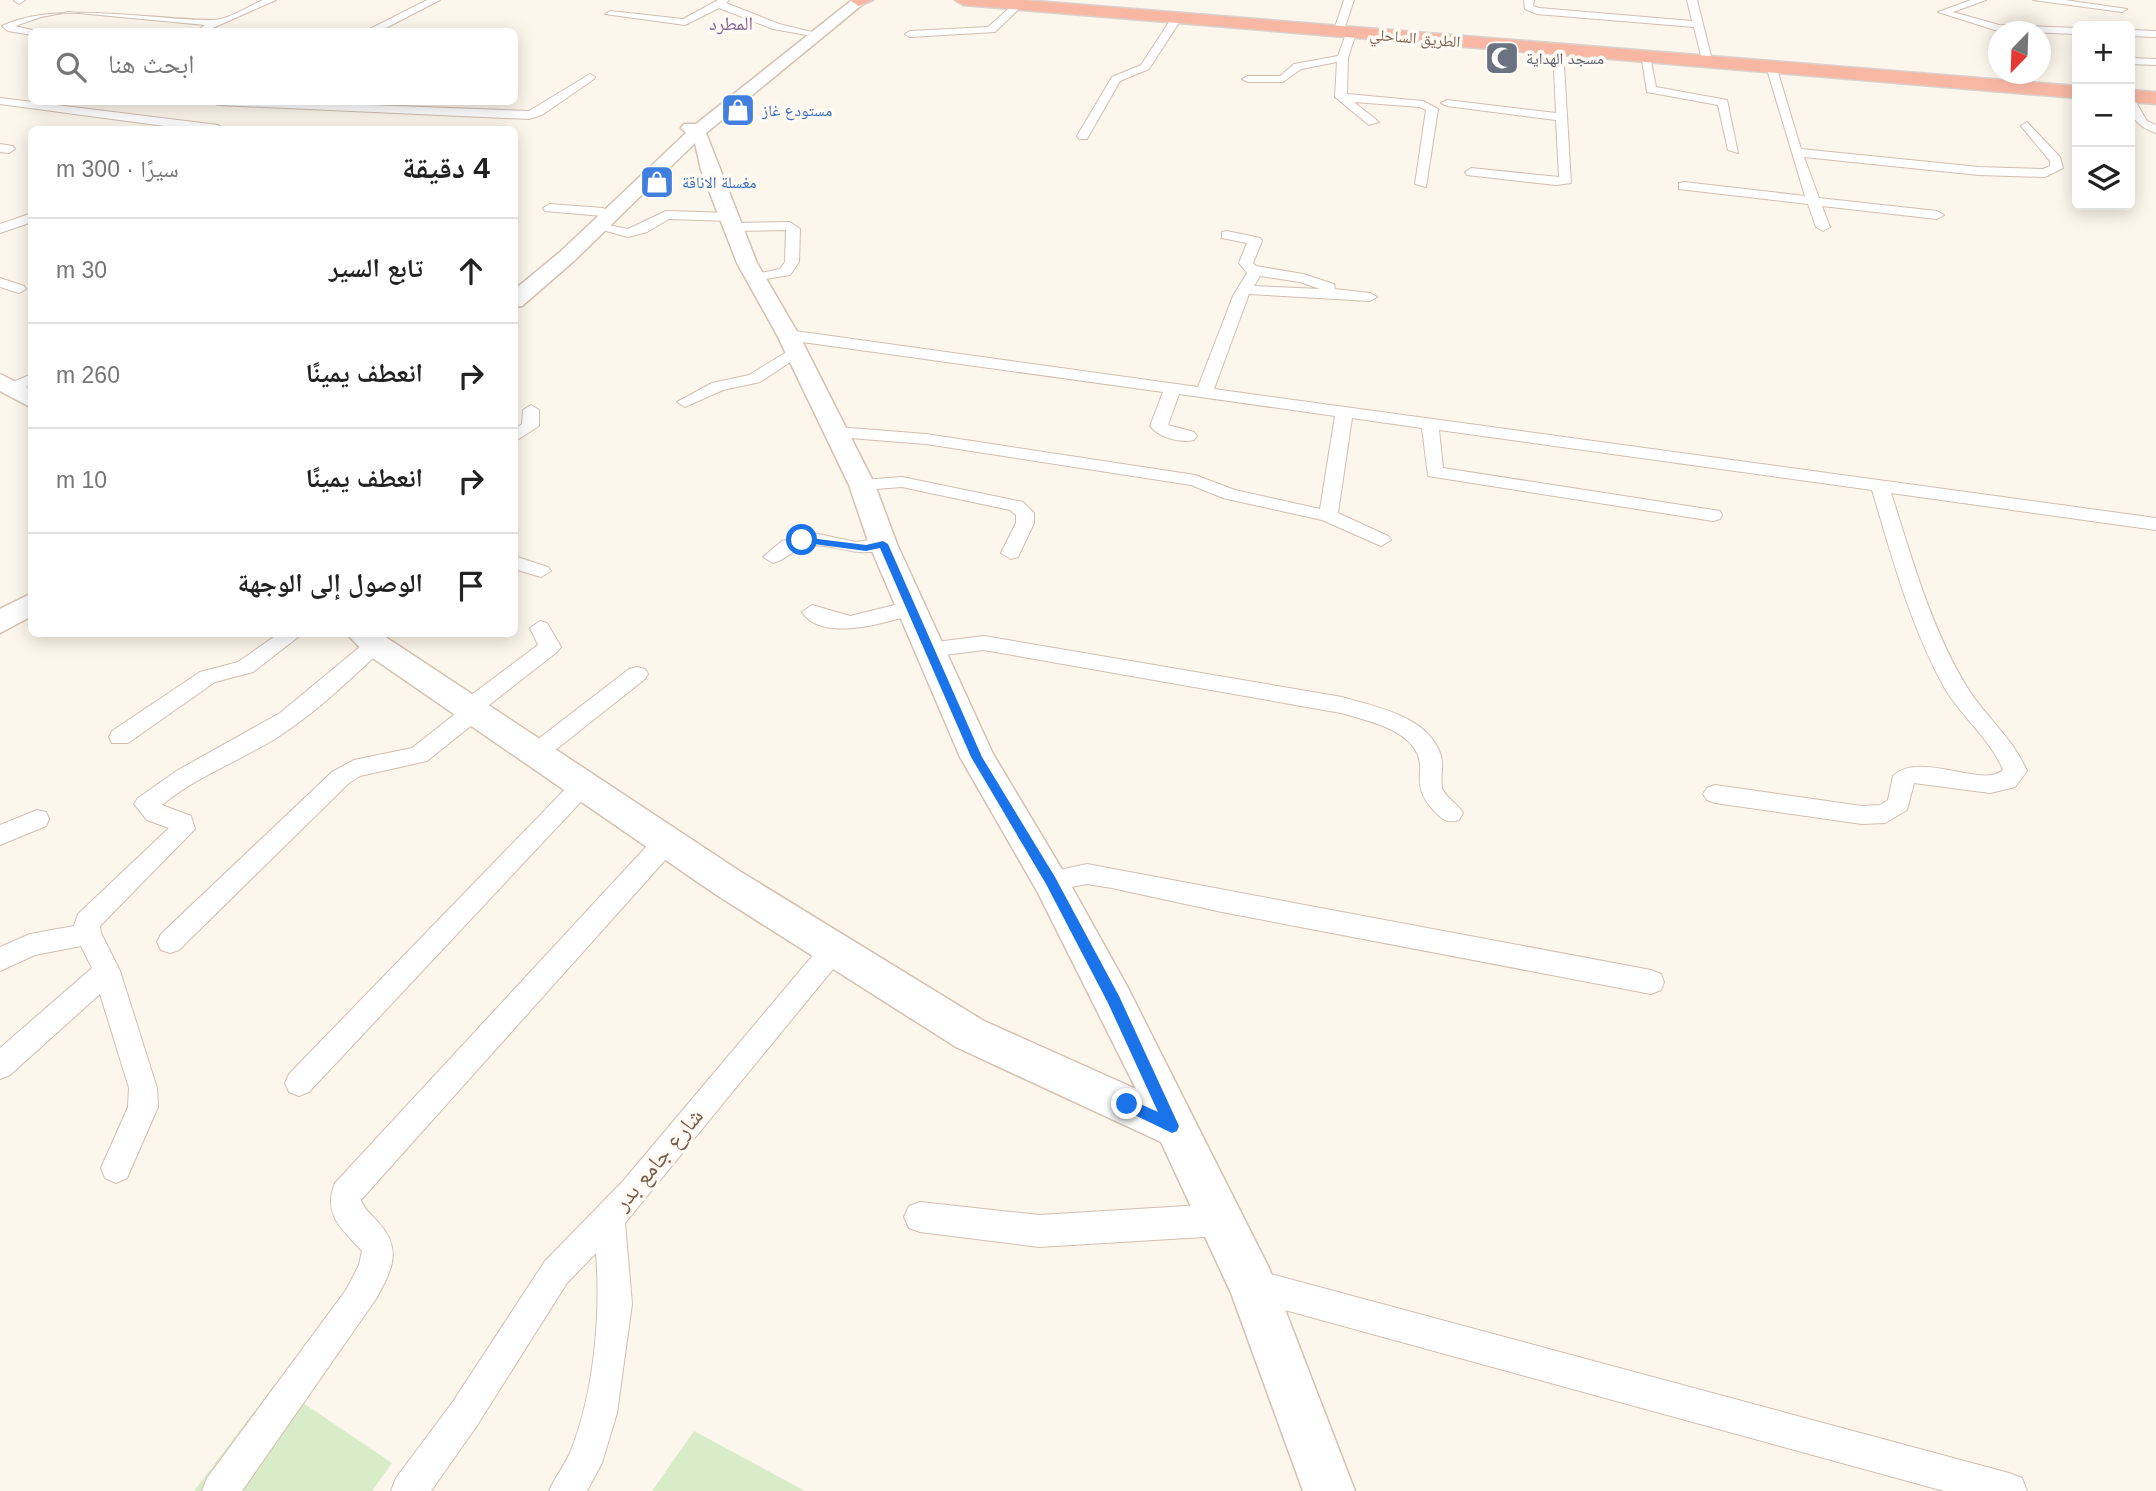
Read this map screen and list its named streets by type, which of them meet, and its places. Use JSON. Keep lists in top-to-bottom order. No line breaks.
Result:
{"streets":{"highway":["الطريق الساحلي"],"street":["شارع جامع بدر"]},"districts":["المطرد"],"places":{"mosque":["مسجد الهداية"],"shop":["مستودع غاز","مغسلة الاناقة"]},"north":"bottom left","page":{"map_buttons":["+","−"],"search":"ابحث هنا","heading":["4 دقيقة","سيرًا · 300 m"],"list":[["تابع السير","30 m"],["انعطف يمينًا","260 m"],["انعطف يمينًا","10 m"],"الوصول إلى الوجهة"]}}
